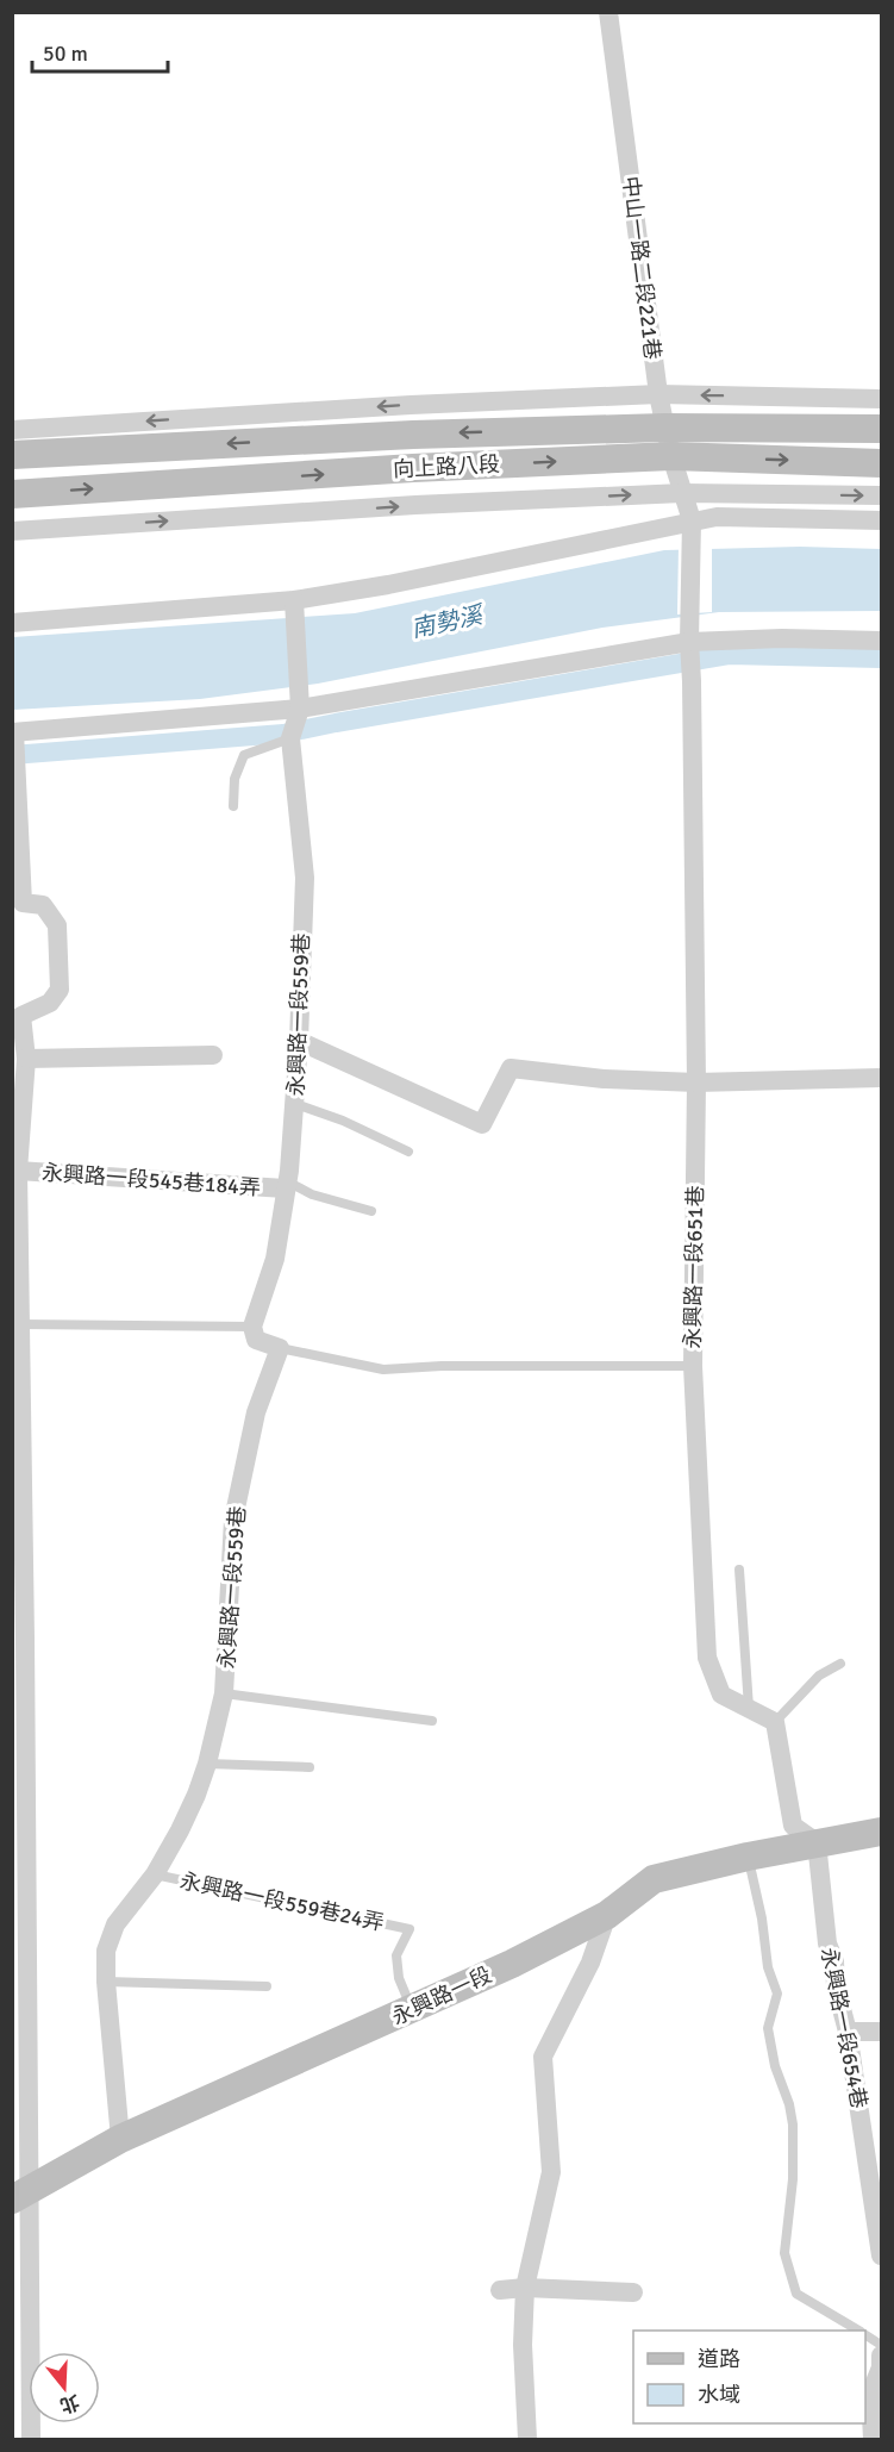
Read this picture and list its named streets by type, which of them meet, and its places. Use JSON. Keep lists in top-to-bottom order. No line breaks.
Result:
{"streets":{"main road":["向上路八段","永興路一段"],"street":["中山一路二段221巷","永興路一段559巷","永興路一段545巷184弄","永興路一段651巷","永興路一段654巷"],"lane":["永興路一段559巷24弄"]},"crossings":[["中山一路二段221巷","向上路八段"],["中山一路二段221巷","永興路一段651巷"],["永興路一段559巷","永興路一段545巷184弄"],["永興路一段559巷","永興路一段559巷24弄"],["永興路一段559巷","永興路一段"],["永興路一段559巷24弄","永興路一段"],["永興路一段","永興路一段654巷"]],"water":["南勢溪"],"legend":["道路","水域"],"scale_bar":"50 m","north":"bottom"}
